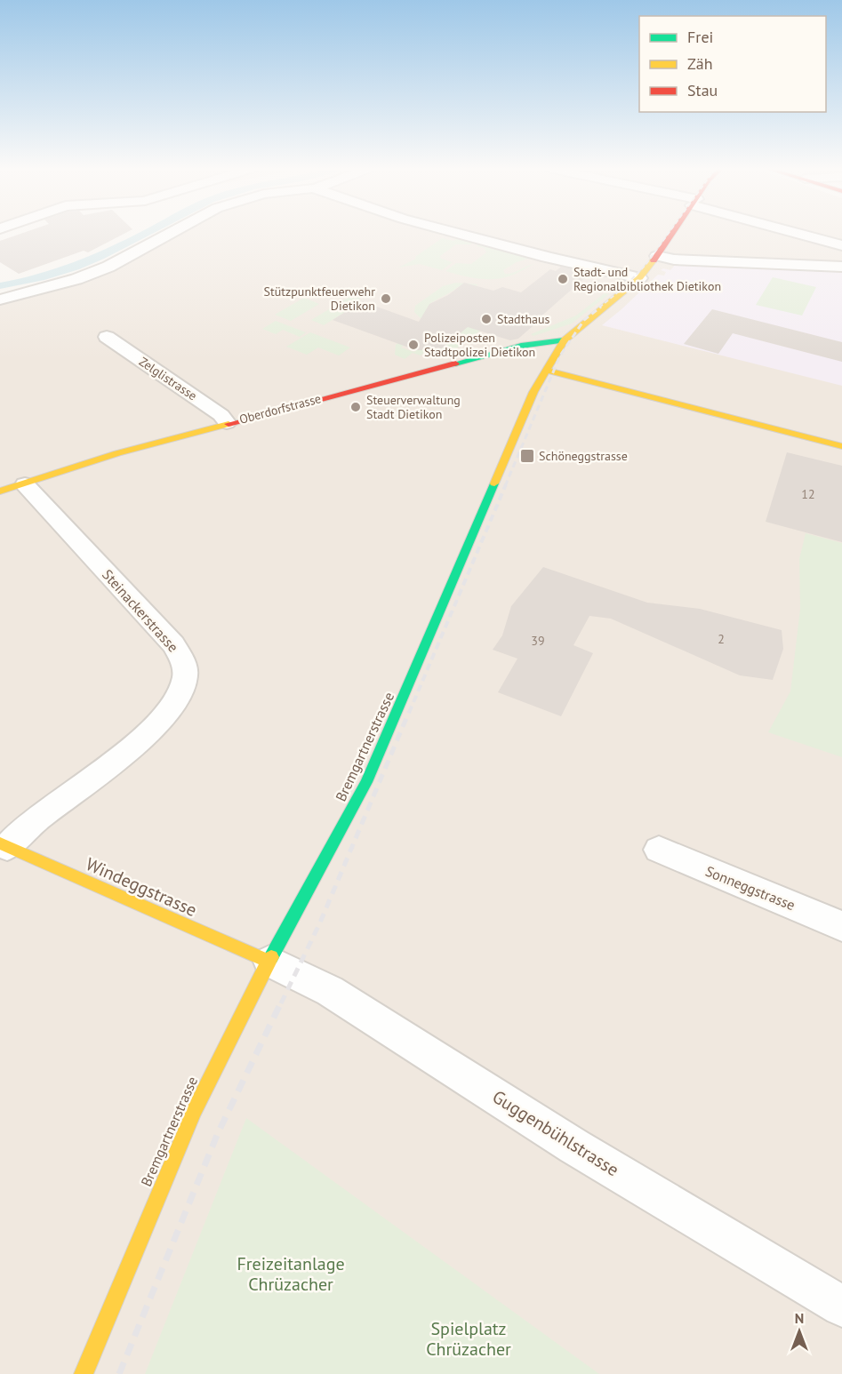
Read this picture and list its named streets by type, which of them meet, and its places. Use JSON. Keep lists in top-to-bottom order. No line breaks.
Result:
{"streets":{"main road":["Oberdorfstrasse","Bremgartnerstrasse","Windeggstrasse"],"street":["Zelglistrasse","Steinackerstrasse","Sonneggstrasse","Guggenbühlstrasse"]},"crossings":[["Zelglistrasse","Oberdorfstrasse"],["Oberdorfstrasse","Steinackerstrasse"],["Oberdorfstrasse","Bremgartnerstrasse"],["Steinackerstrasse","Windeggstrasse"],["Bremgartnerstrasse","Windeggstrasse"],["Bremgartnerstrasse","Guggenbühlstrasse"],["Windeggstrasse","Guggenbühlstrasse"]],"parks":["Freizeitanlage Chrüzacher","Spielplatz Chrüzacher"],"places":{"other":["Stadt- und Regionalbibliothek Dietikon","Stützpunktfeuerwehr Dietikon","Stadthaus","Polizeiposten Stadtpolizei Dietikon","Steuerverwaltung Stadt Dietikon"],"transit":["Schöneggstrasse"]},"house_numbers":["12","2","39"],"legend":["Frei","Zäh","Stau"],"north":"top"}
